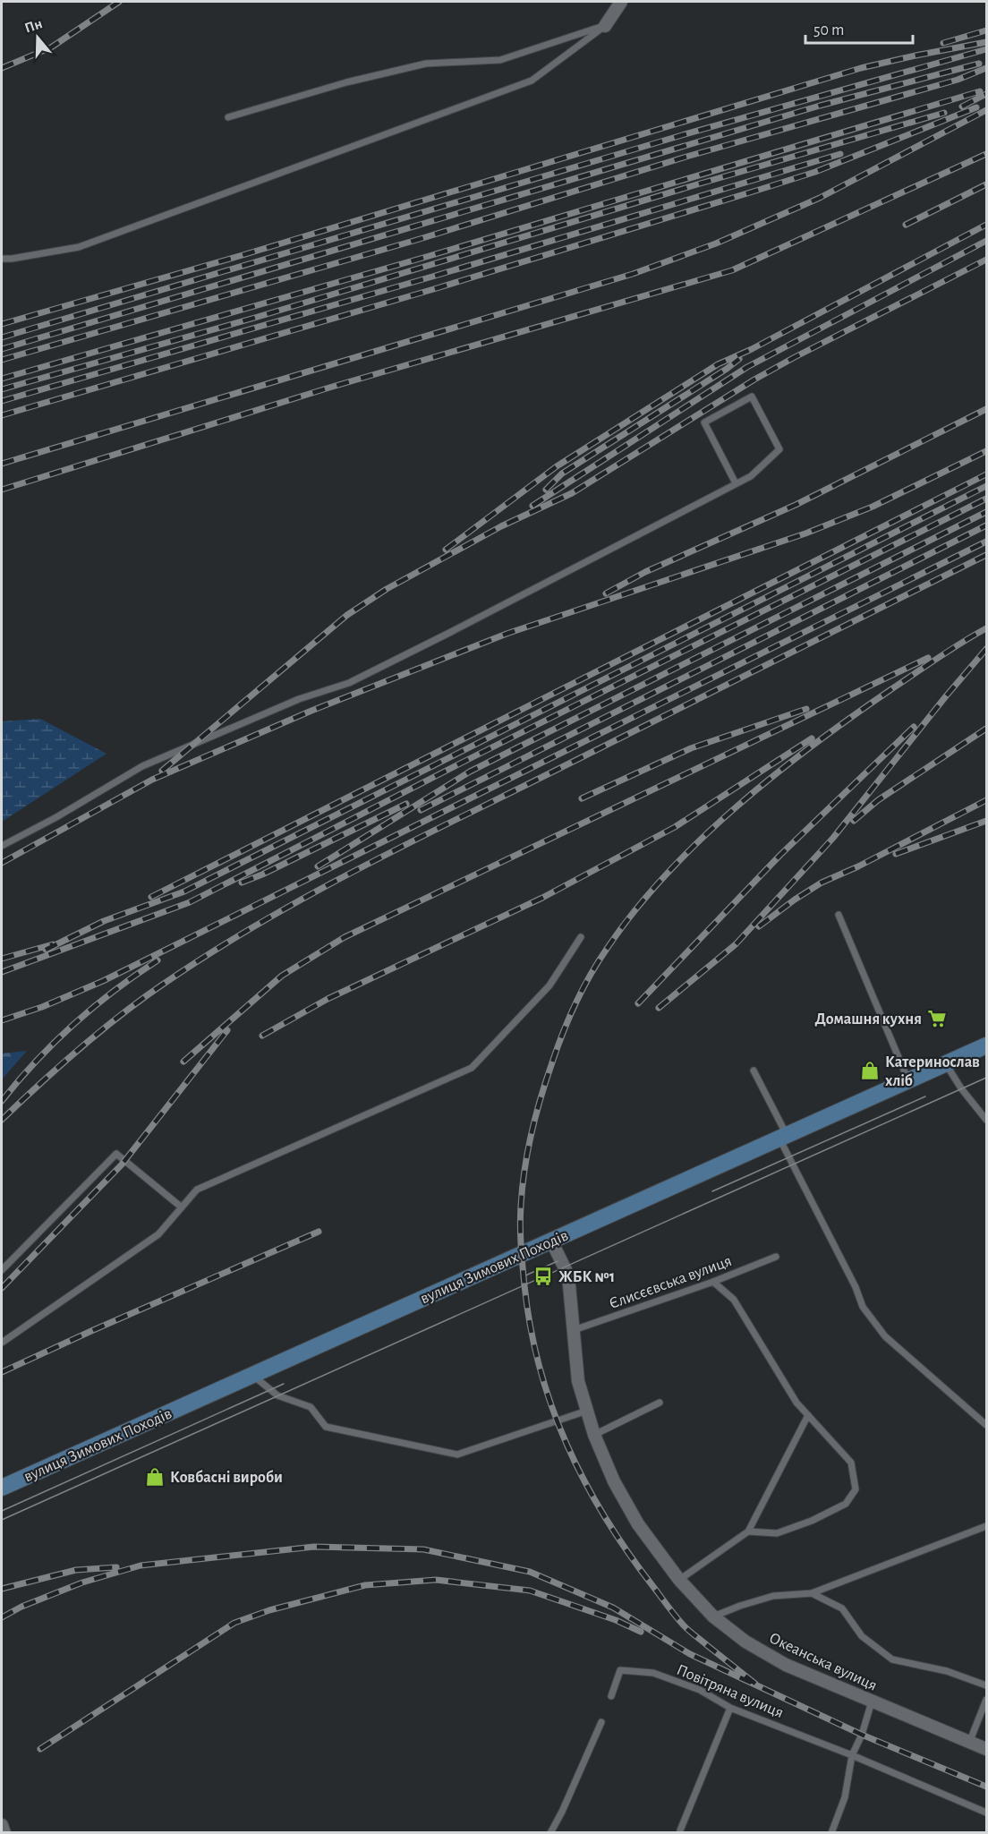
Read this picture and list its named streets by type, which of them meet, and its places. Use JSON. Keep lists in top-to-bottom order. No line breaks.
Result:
{"streets":{"main road":["вулиця Зимових Походів"],"street":["Океанська вулиця"],"lane":["Єлисєєвська вулиця","Повітряна вулиця"]},"crossings":[["вулиця Зимових Походів","Океанська вулиця"],["Єлисєєвська вулиця","Океанська вулиця"]],"places":{"supermarket":["Домашня кухня"],"shop":["Катеринослав хліб","Ковбасні вироби"],"bus stop":["ЖБК №1"]},"scale_bar":"50 m","north":"top"}
